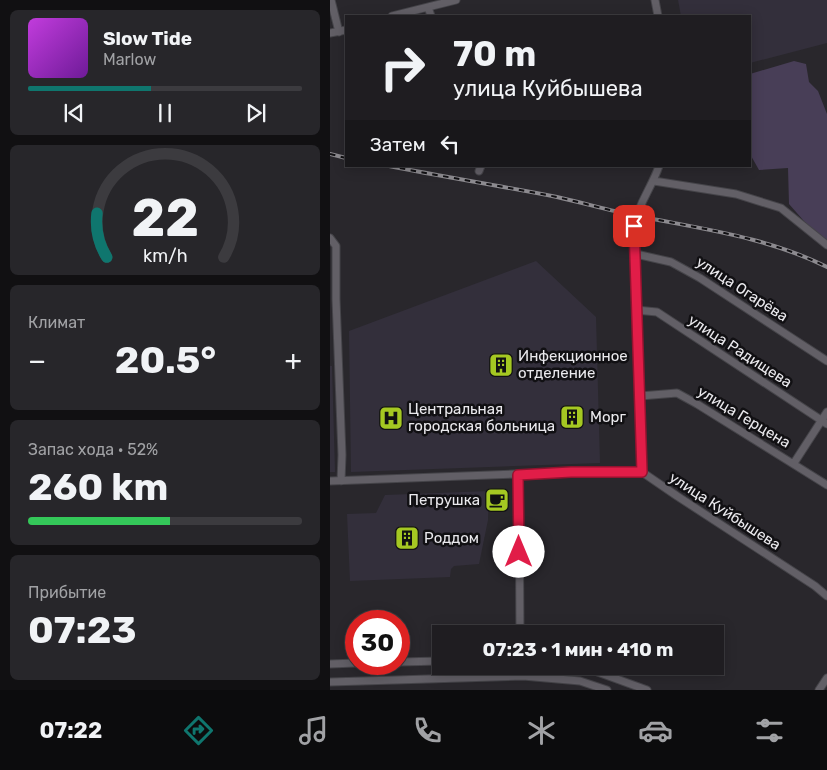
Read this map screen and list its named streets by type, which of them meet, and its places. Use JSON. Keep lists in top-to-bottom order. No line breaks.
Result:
{"streets":{"street":["улица Огарёва","улица Радищева","улица Герцена","улица Куйбышева"]},"places":{"building":["Инфекционное отделение","Морг","Роддом"],"hospital":["Центральная городская больница"],"cafe":["Петрушка"]},"page":{"turn":["70 m","улица Куйбышева"],"song":["Slow Tide","Marlow"],"then":"Затем","tile":["Климат",["Запас хода · 52%","260 km"],["Прибытие","07:23"]],"heat":["−","20.5°","+"],"limit":"30","trip":"07:23 · 1 мин · 410 m","tabs":"07:22","gauge":["22","km/h"]}}
